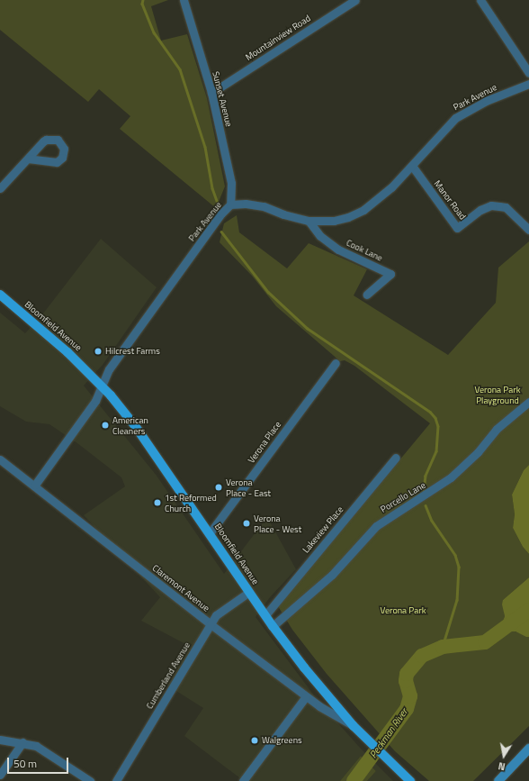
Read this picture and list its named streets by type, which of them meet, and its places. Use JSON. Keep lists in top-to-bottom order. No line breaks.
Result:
{"streets":{"main road":["Bloomfield Avenue"],"street":["Mountainview Road","Park Avenue","Sunset Avenue","Manor Road","Cook Lane","Verona Place","Porcello Lane","Lakeview Place","Claremont Avenue","Cumberland Avenue"]},"crossings":[["Mountainview Road","Sunset Avenue"],["Park Avenue","Sunset Avenue"],["Park Avenue","Manor Road"],["Park Avenue","Cook Lane"],["Park Avenue","Bloomfield Avenue"],["Park Avenue","Claremont Avenue"],["Bloomfield Avenue","Verona Place"],["Bloomfield Avenue","Porcello Lane"],["Bloomfield Avenue","Lakeview Place"],["Bloomfield Avenue","Claremont Avenue"],["Bloomfield Avenue","Cumberland Avenue"],["Claremont Avenue","Cumberland Avenue"]],"water":["Peckman River"],"parks":["Verona Park Playground","Verona Park"],"places":["Hilcrest Farms","American Cleaners","Verona Place - East","1st Reformed Church","Verona Place - West","Walgreens"],"scale_bar":"50 m","north":"bottom"}
